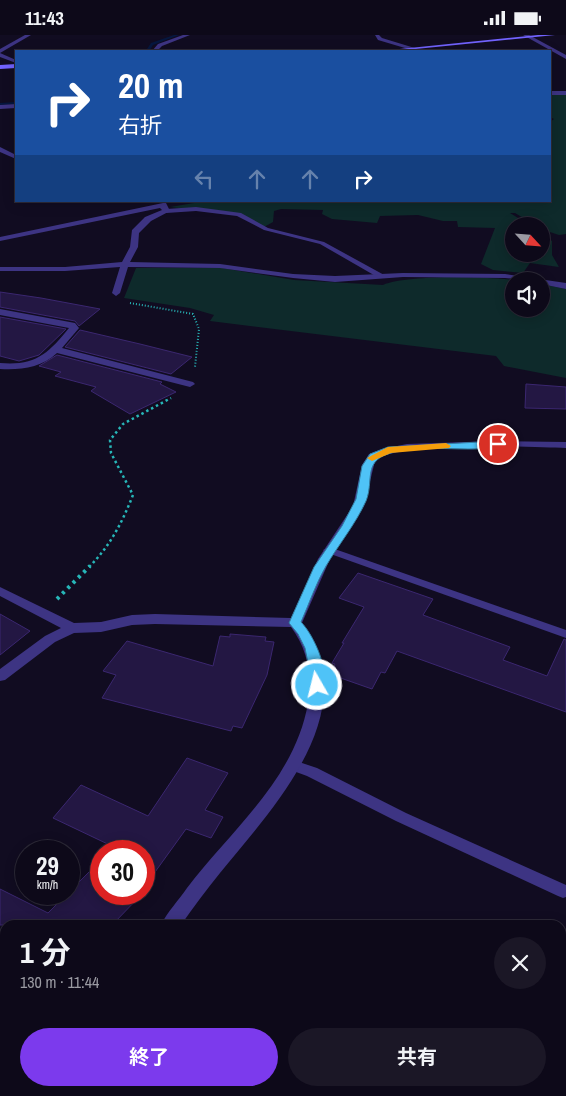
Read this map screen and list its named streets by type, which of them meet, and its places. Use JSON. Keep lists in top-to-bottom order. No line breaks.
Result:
{"north":"bottom right","page":{"status":"11:43","turn":["20 m","右折"],"speed":"29 km/h","limit":"30","heading":["1 分","130 m · 11:44"],"buttons":["終了","共有"]}}
